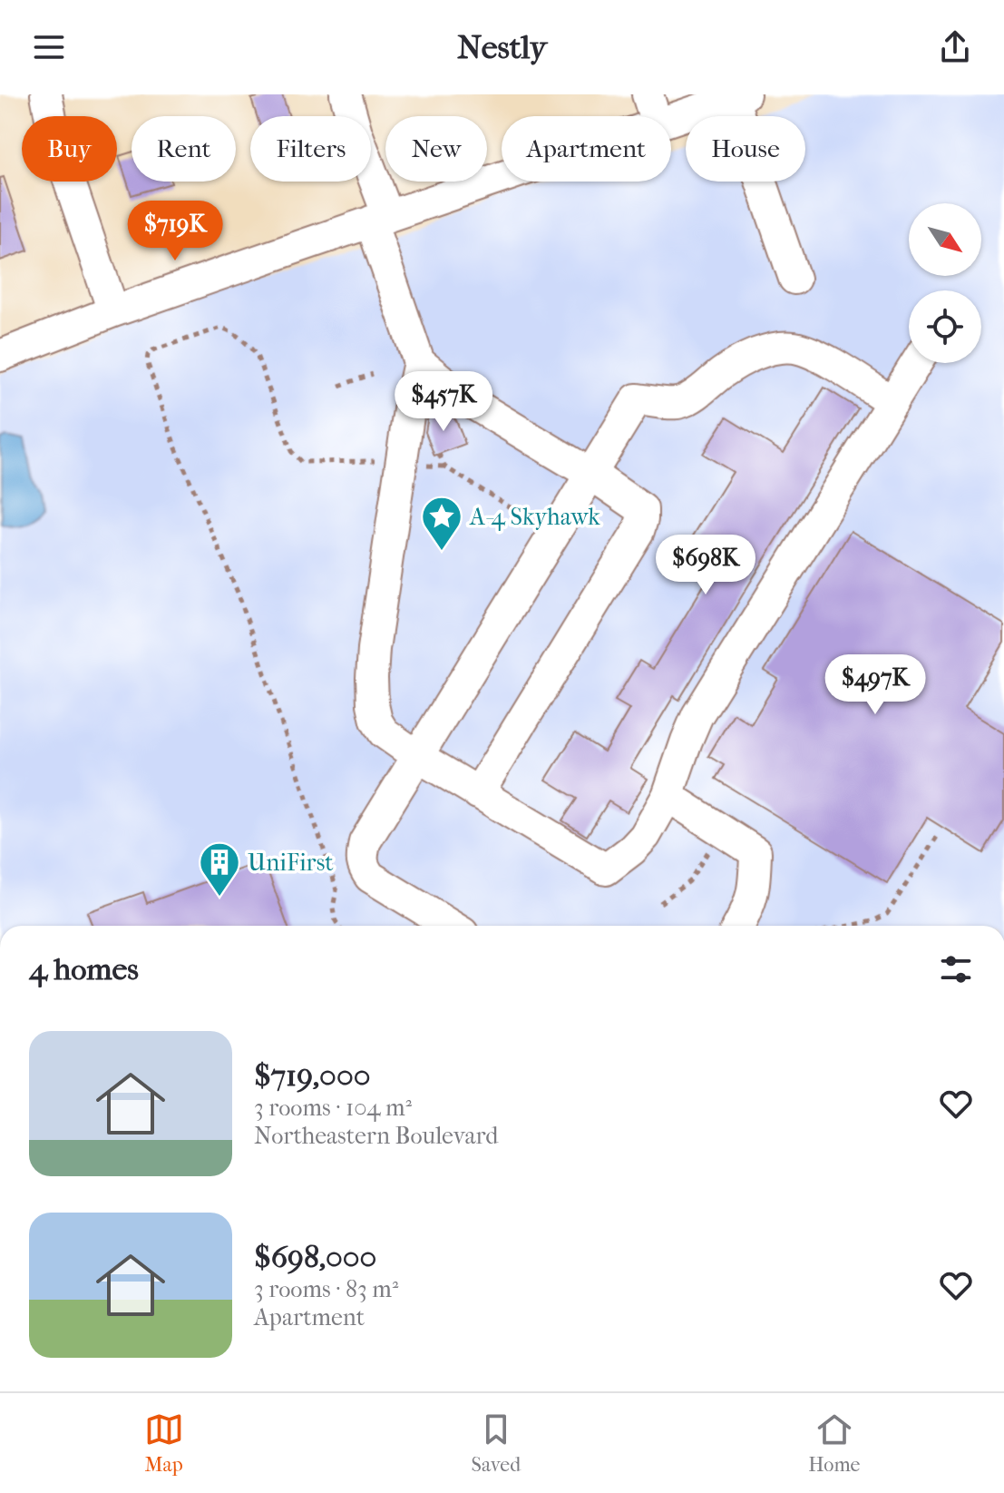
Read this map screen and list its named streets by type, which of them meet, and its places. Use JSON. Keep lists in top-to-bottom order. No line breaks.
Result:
{"places":{"place":["A-4 Skyhawk"],"building":["UniFirst"]},"north":"bottom right","page":{"header":"Nestly","chip":["Buy","Rent","Filters","New","Apartment","House"],"price":["$719K","$457K","$698K","$497K"],"heading":"4 homes","list":[{"name":"$719,000","note":"3 rooms · 104 m² · Northeastern Boulevard"},{"name":"$698,000","note":"3 rooms · 83 m² · Apartment"}],"tabs":["Map","Saved","Home"]}}
